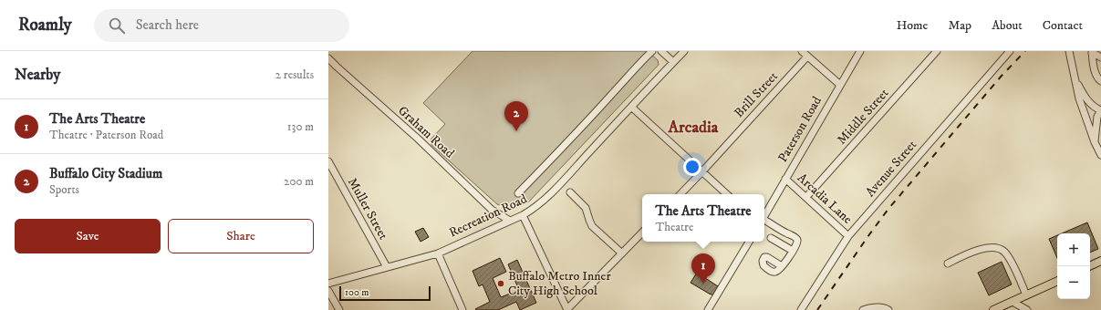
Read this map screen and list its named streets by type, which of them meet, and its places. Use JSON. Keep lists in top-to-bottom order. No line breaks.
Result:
{"streets":{"street":["Brill Street","Middle Street","Paterson Road","Graham Road","Avenue Street","Arcadia Lane","Muller Street","Recreation Road"]},"crossings":[["Middle Street","Arcadia Lane"],["Paterson Road","Arcadia Lane"],["Graham Road","Recreation Road"],["Avenue Street","Arcadia Lane"],["Muller Street","Recreation Road"]],"districts":["Arcadia"],"places":["Buffalo Metro Inner City High School"],"scale_bar":"100 m","page":{"header":"Roamly","search":"Search here","nav":["Home","Map","About","Contact"],"heading":["Nearby","2 results"],"list":[{"mark":"1","name":"The Arts Theatre","note":"Theatre · Paterson Road","value":"130 m"},{"mark":"2","name":"Buffalo City Stadium","note":"Sports","value":"200 m"}],"pins":["2","1"],"popup":["The Arts Theatre","Theatre"],"buttons":["Save","Share"],"map_buttons":["+","−"],"scale":"100 m"}}
